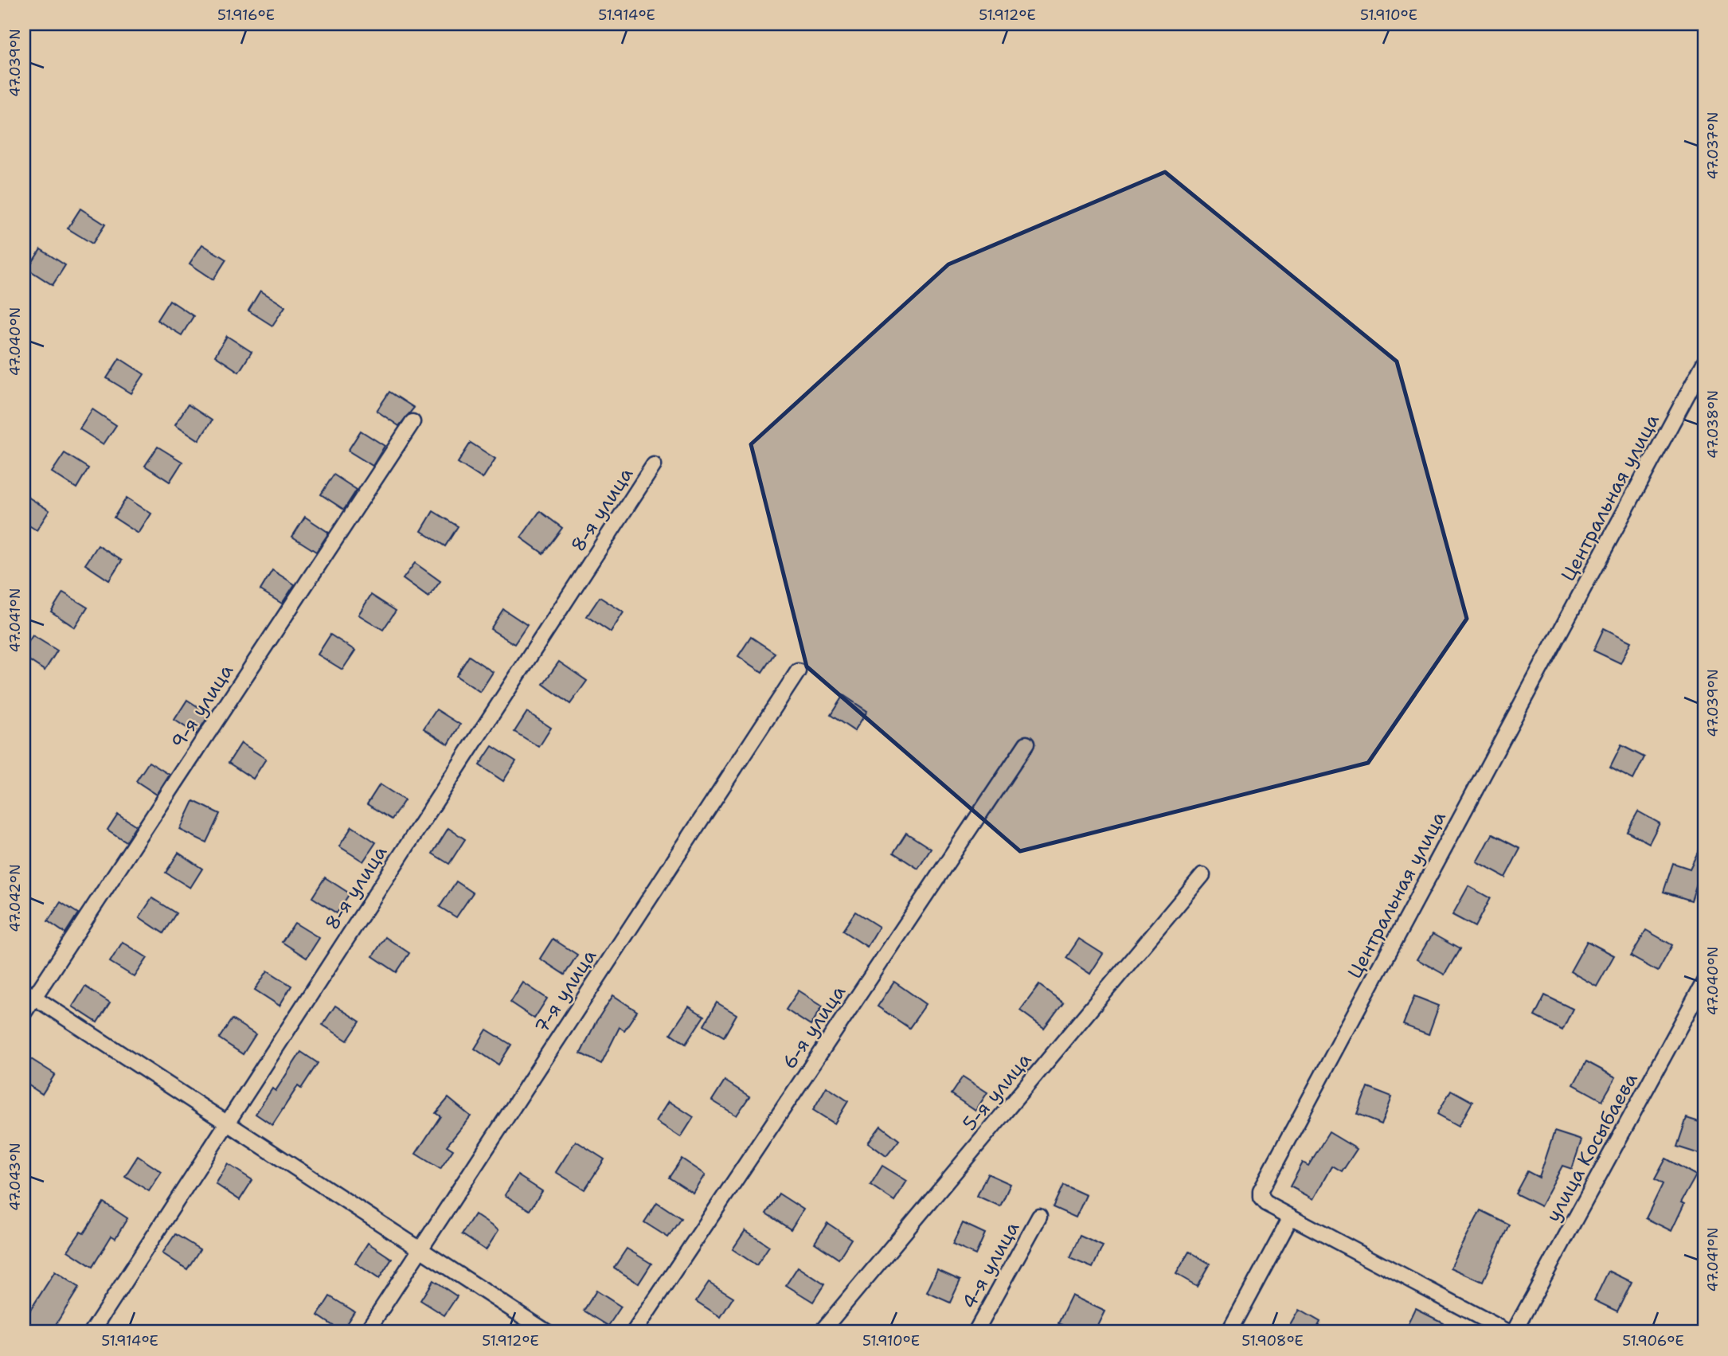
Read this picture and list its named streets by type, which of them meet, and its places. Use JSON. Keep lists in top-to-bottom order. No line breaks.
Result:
{"streets":{"street":["Центральная улица","8-я улица","9-я улица","7-я улица","6-я улица","5-я улица","улица Косыбаева","4-я улица"]},"coordinates":["51.916°E","51.914°E","51.912°E","51.910°E","47.039°N","47.037°N","47.040°N","47.038°N","47.041°N","47.042°N","47.043°N","51.908°E","51.906°E"]}
